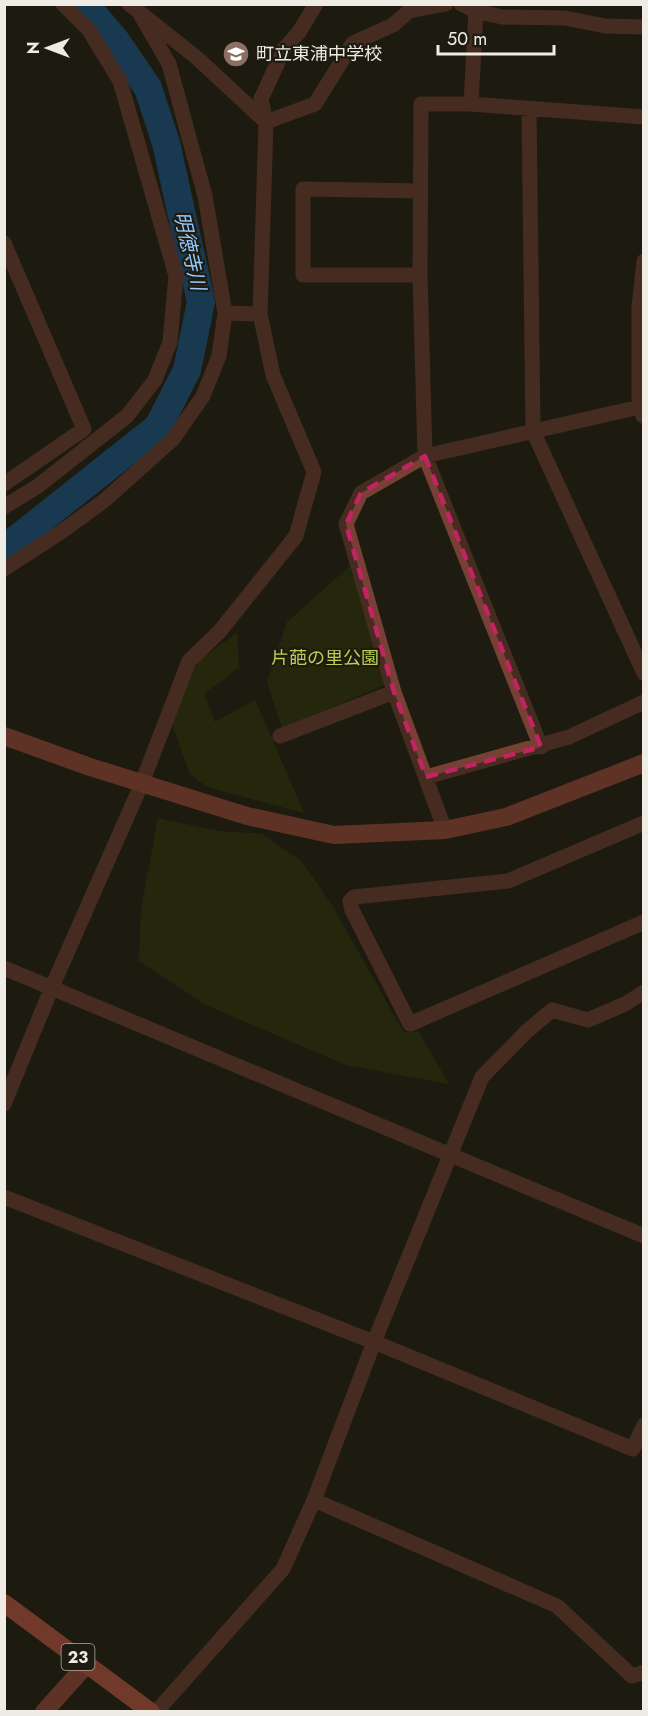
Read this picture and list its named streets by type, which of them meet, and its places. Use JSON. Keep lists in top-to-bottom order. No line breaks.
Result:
{"streets":{"main road":["23"]},"water":["明徳寺川"],"parks":["片葩の里公園"],"places":{"school or university":["町立東浦中学校"]},"scale_bar":"50 m","north":"left"}
